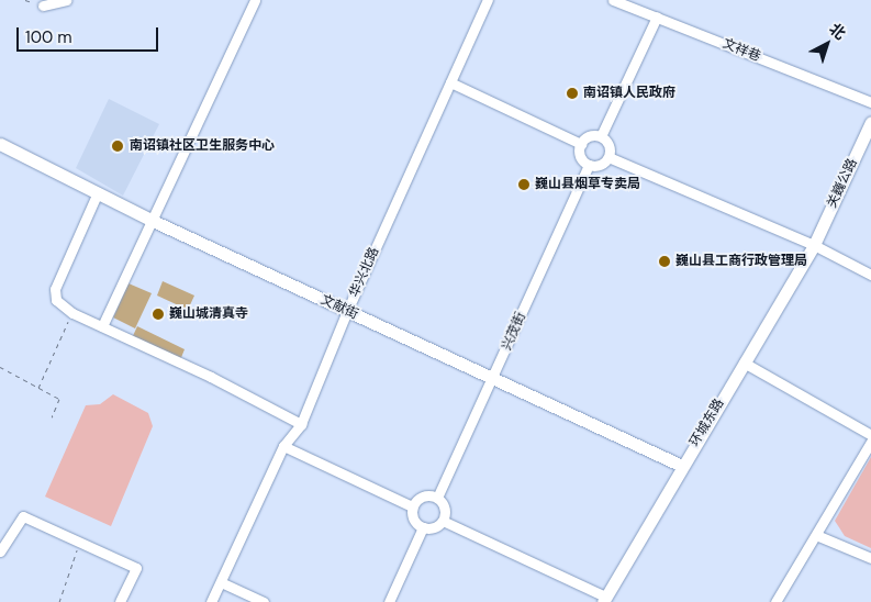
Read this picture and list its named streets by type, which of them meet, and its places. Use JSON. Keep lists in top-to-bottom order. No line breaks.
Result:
{"streets":{"main road":["关巍公路","文献街","环城东路"],"street":["文祥巷","华兴北路","兴茂街"]},"crossings":[["关巍公路","环城东路"],["华兴北路","文献街"],["文献街","兴茂街"],["文献街","环城东路"]],"places":["南诏镇人民政府","南诏镇社区卫生服务中心","巍山县烟草专卖局","巍山县工商行政管理局","巍山城清真寺"],"scale_bar":"100 m","north":"top right"}
